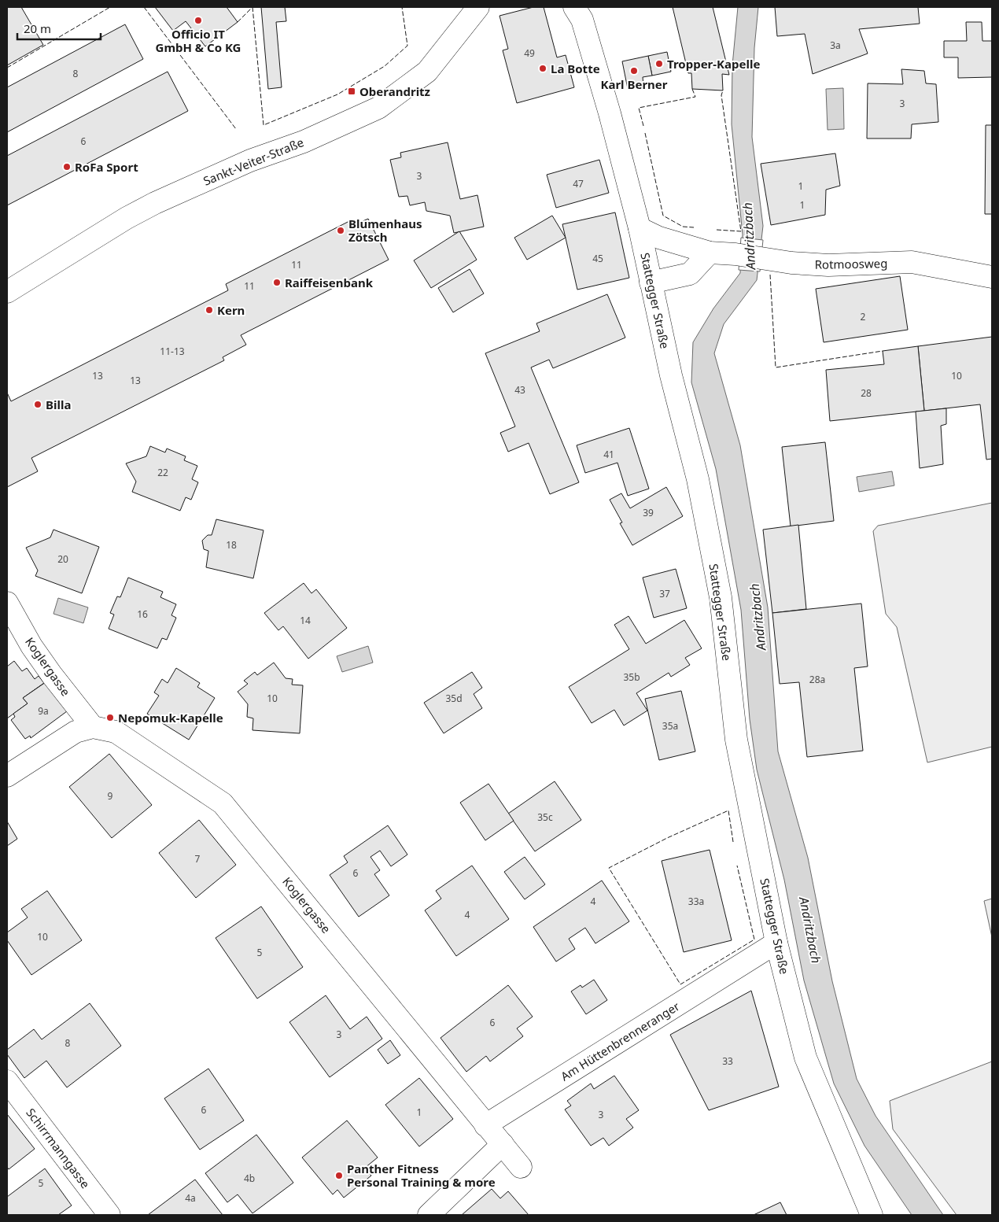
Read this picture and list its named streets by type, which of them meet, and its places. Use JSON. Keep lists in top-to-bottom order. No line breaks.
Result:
{"streets":{"street":["Sankt-Veiter-Straße","Rotmoosweg","Stattegger Straße","Koglergasse","Am Hüttenbrenneranger","Schirrmanngasse"]},"crossings":[["Rotmoosweg","Stattegger Straße"],["Stattegger Straße","Am Hüttenbrenneranger"],["Koglergasse","Am Hüttenbrenneranger"]],"water":["Andritzbach"],"places":{"other":["Officio IT GmbH & Co KG","Tropper-Kapelle","La Botte","Karl Berner","RoFa Sport","Blumenhaus Zötsch","Raiffeisenbank","Kern","Billa","Nepomuk-Kapelle","Panther Fitness Personal Training & more"],"transit":["Oberandritz"]},"house_numbers":["3a","49","8","3","6","3","47","1","1","45","11","11","2","11-13","13","10","13","43","28","41","22","39","18","20","37","16","14","35b","28a","10","35d","9a","35a","9","35c","7","6","4","33a","4","10","5","6","3","8","33","6","1","3","4b","5","4a"],"scale_bar":"20 m"}
